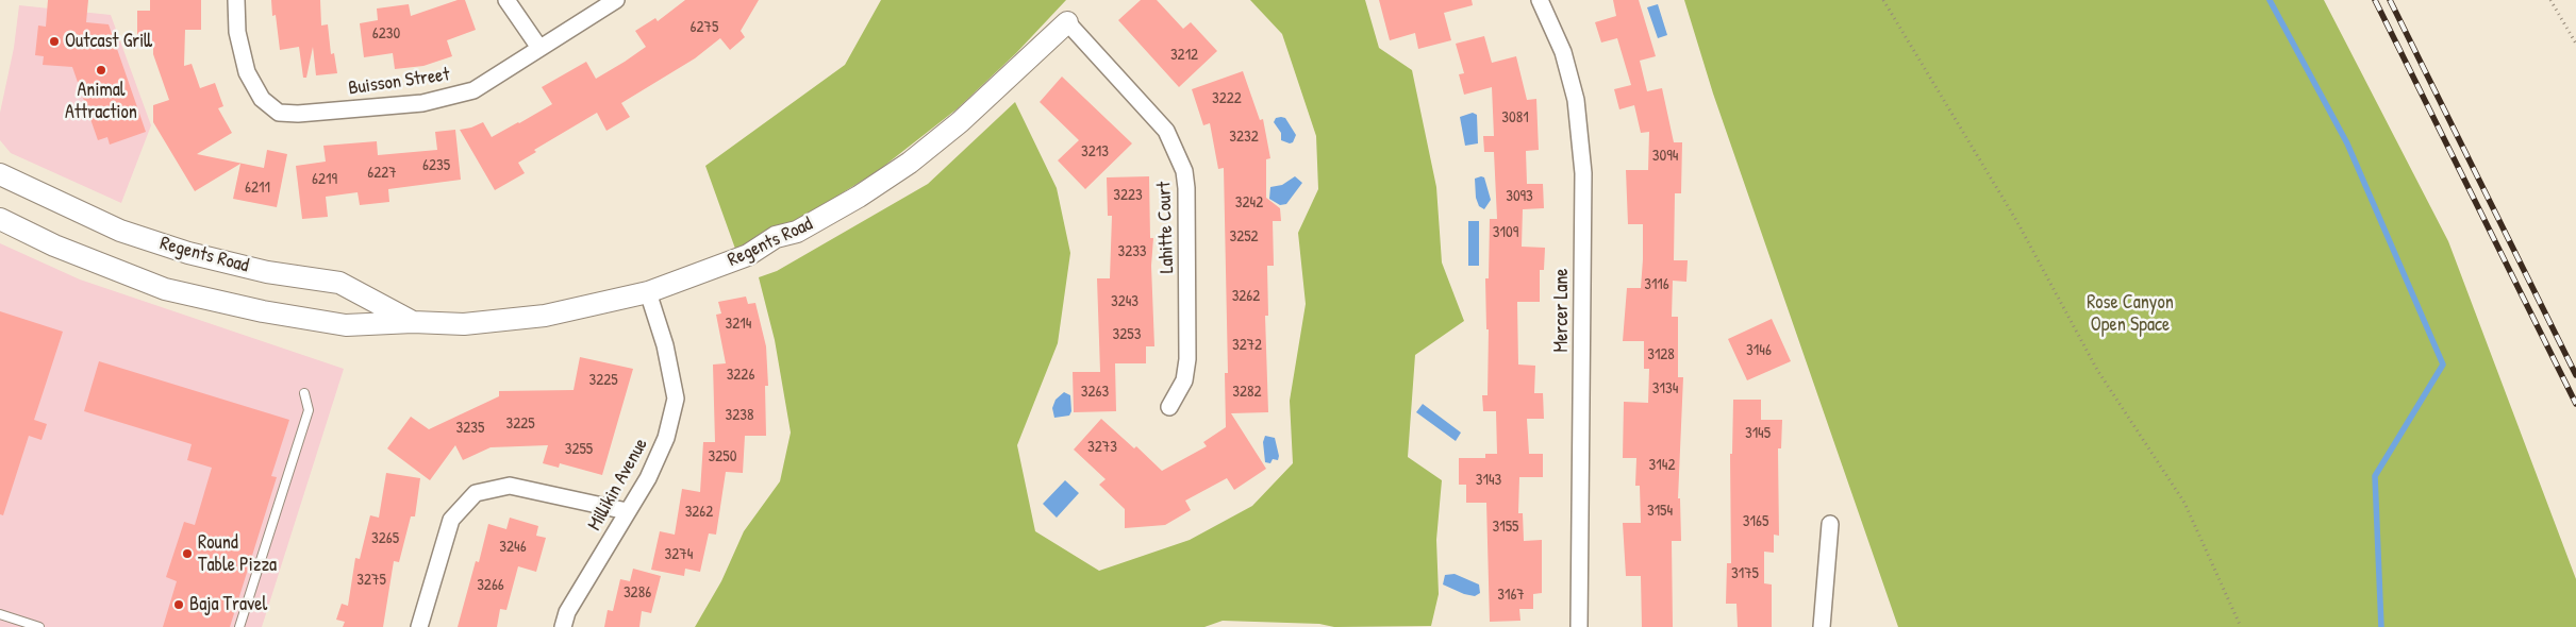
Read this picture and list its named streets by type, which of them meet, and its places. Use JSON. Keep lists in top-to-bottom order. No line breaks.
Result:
{"streets":{"street":["Buisson Street","Lahitte Court","Regents Road","Mercer Lane","Millikin Avenue"]},"crossings":[["Lahitte Court","Regents Road"],["Regents Road","Millikin Avenue"]],"parks":["Rose Canyon Open Space"],"places":["Outcast Grill","Animal Attraction","Round Table Pizza","Baja Travel"],"house_numbers":["6275","6230","3212","3222","3081","3232","3213","3094","6235","6227","6219","6211","3223","3093","3242","3109","3252","3233","3116","3262","3243","3214","3253","3272","3146","3128","3226","3225","3134","3263","3282","3238","3225","3235","3145","3273","3255","3250","3142","3143","3154","3262","3165","3155","3265","3246","3274","3175","3275","3266","3286","3167"]}
